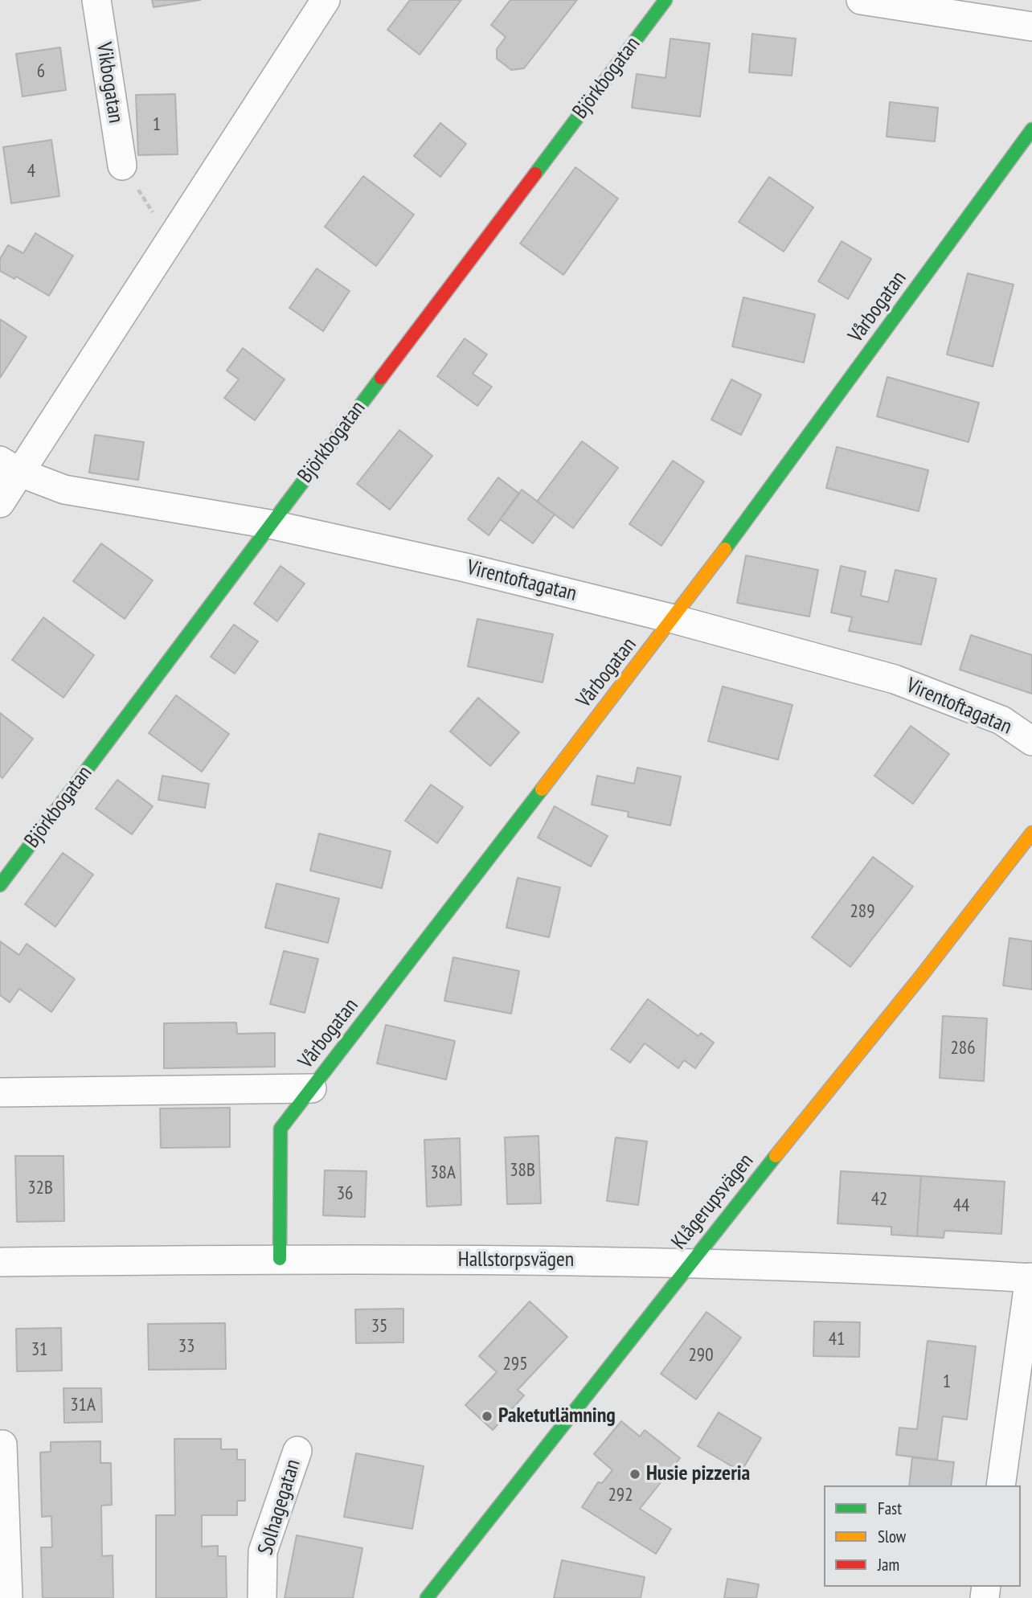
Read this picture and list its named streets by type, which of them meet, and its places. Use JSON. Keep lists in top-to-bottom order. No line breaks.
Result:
{"streets":{"street":["Björkbogatan","Vikbogatan","Vårbogatan","Virentoftagatan","Klågerupsvägen","Hallstorpsvägen","Solhagegatan"]},"crossings":[["Björkbogatan","Virentoftagatan"],["Vårbogatan","Virentoftagatan"],["Vårbogatan","Hallstorpsvägen"],["Klågerupsvägen","Hallstorpsvägen"]],"places":["Paketutlämning","Husie pizzeria"],"house_numbers":["6","1","4","289","286","38B","38A","32B","36","42","44","35","41","33","31","290","295","1","31A","292"],"legend":["Fast","Slow","Jam"]}
